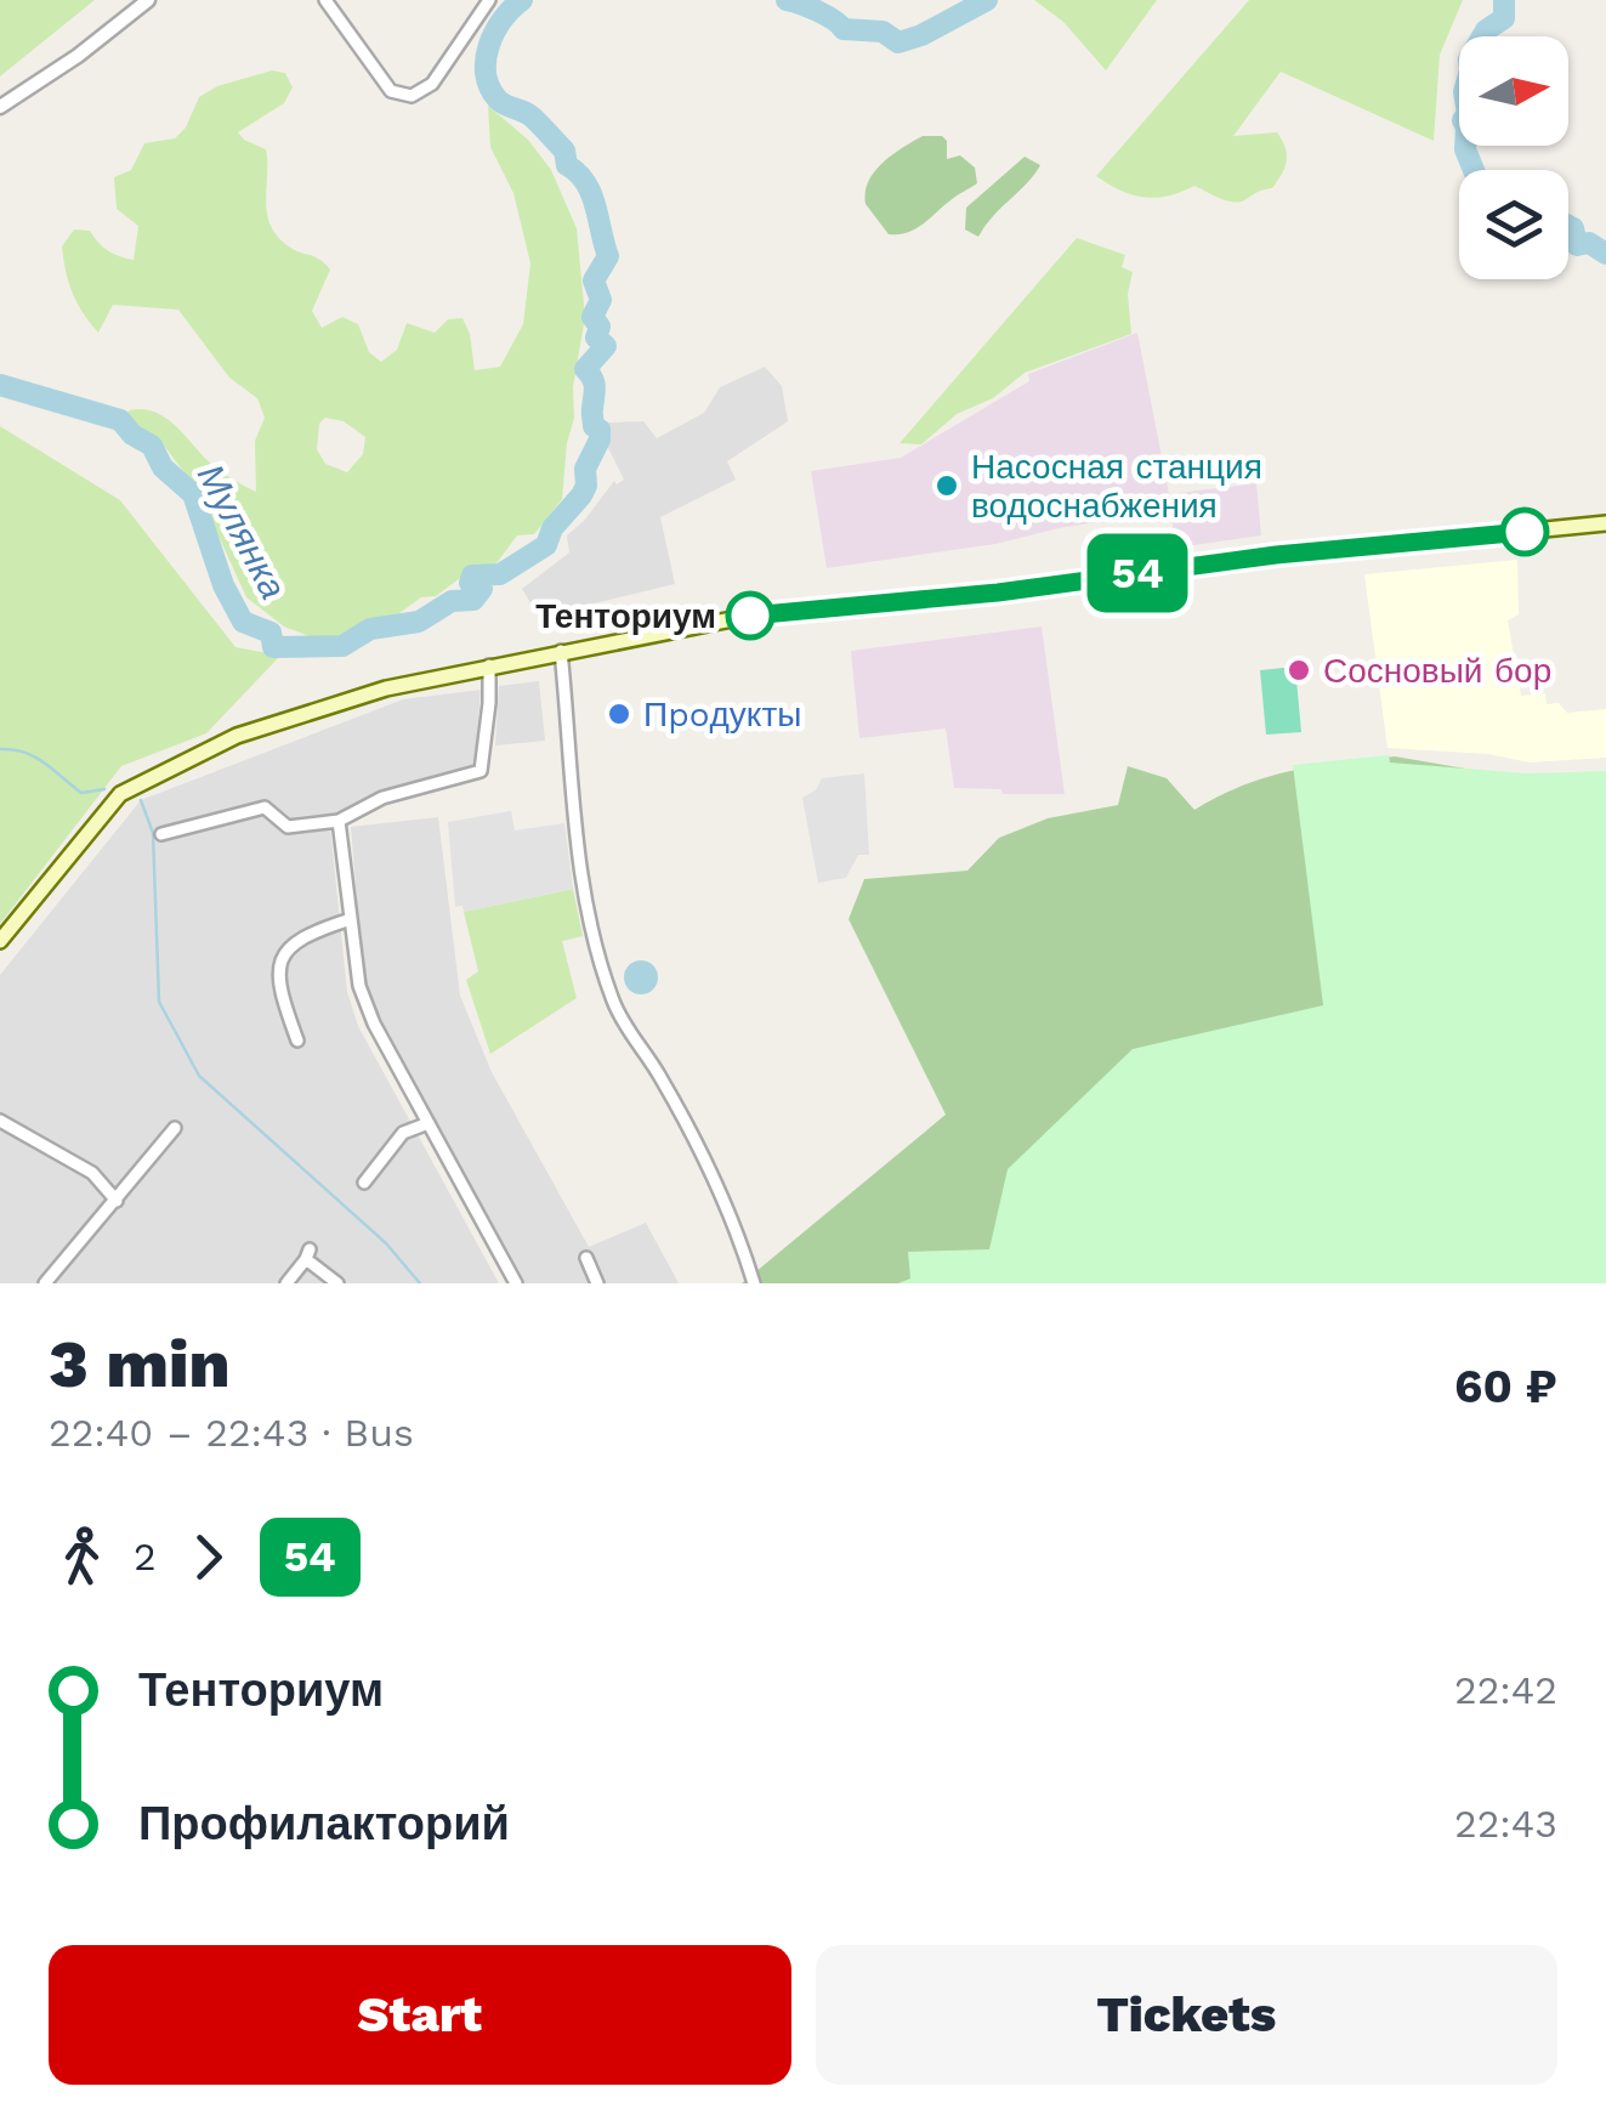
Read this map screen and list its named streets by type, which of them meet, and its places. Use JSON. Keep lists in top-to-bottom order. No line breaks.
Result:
{"water":["Мулянка"],"places":["Насосная станция водоснабжения","Тенториум","Сосновый бор","Пpoдукты"],"lines":["bus line 54"],"north":"right","page":{"on_map":"54","heading":["3 min","22:40 – 22:43 · Bus","60 ₽"],"legs":["2","54"],"list":[{"name":"Тенториум","value":"22:42"},{"name":"Профилакторий","value":"22:43"}],"buttons":["Start","Tickets"]}}
